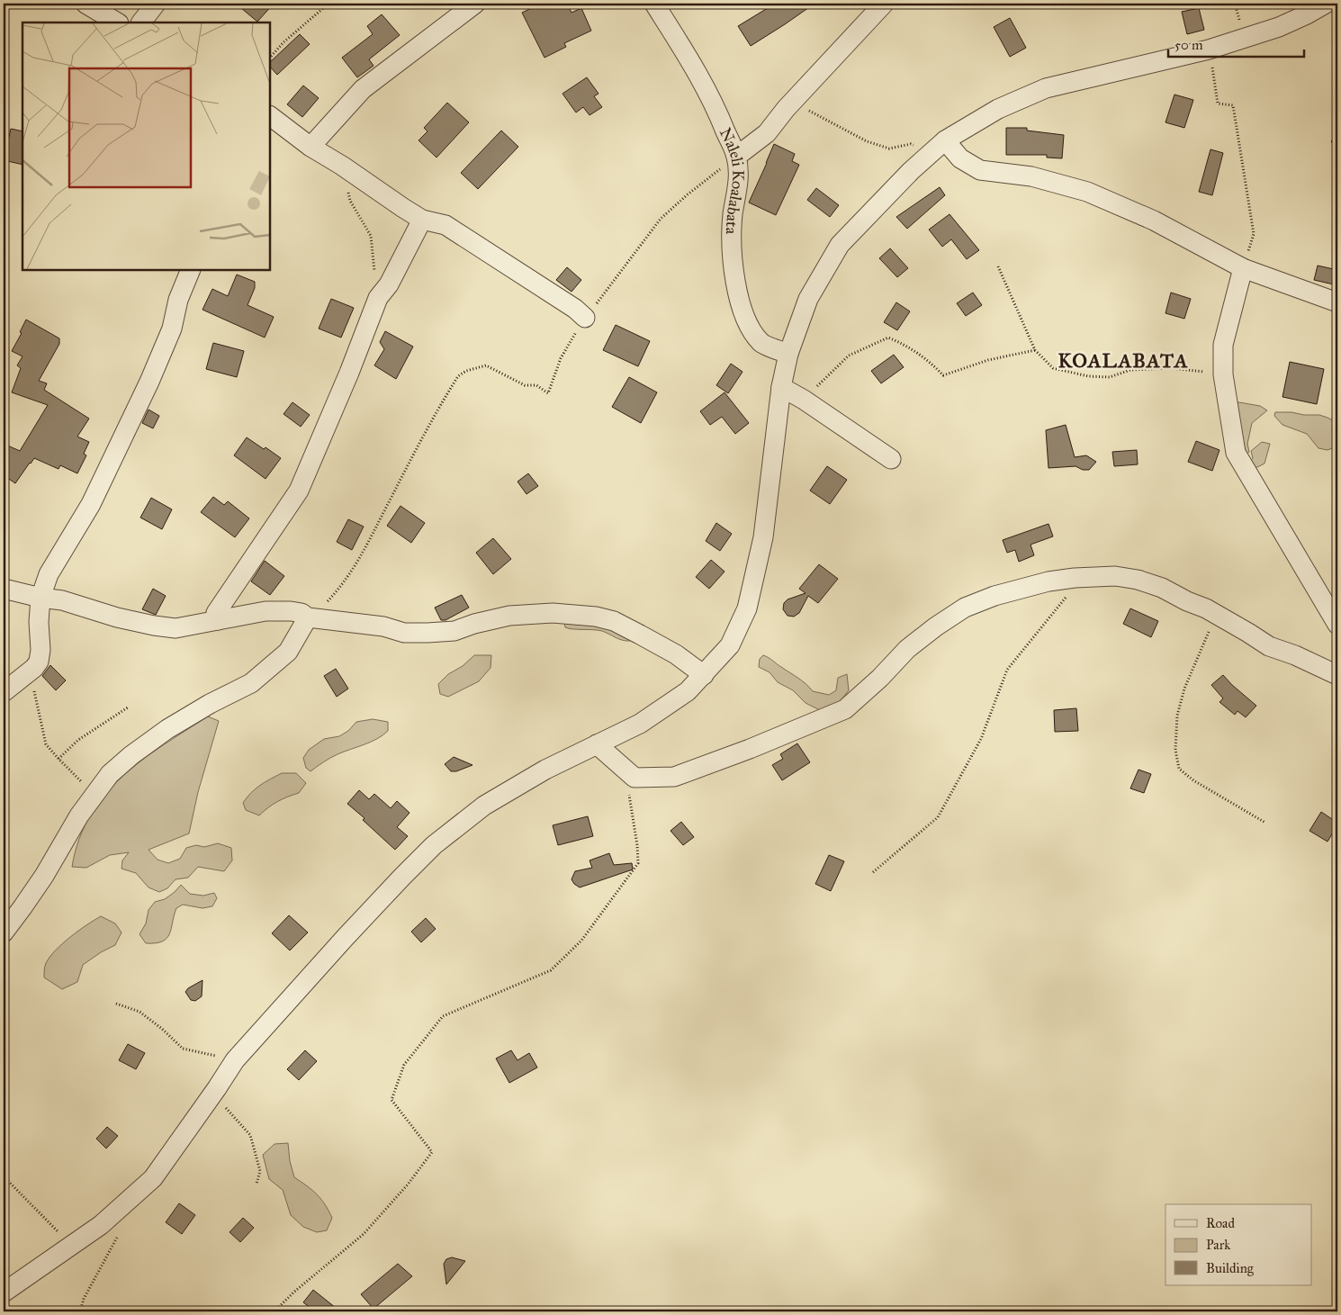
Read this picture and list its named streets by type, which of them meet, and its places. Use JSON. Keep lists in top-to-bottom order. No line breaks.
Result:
{"streets":{"street":["Naleli Koalabata"]},"districts":["KOALABATA"],"legend":["Road","Park","Building"],"scale_bar":"50 m"}
